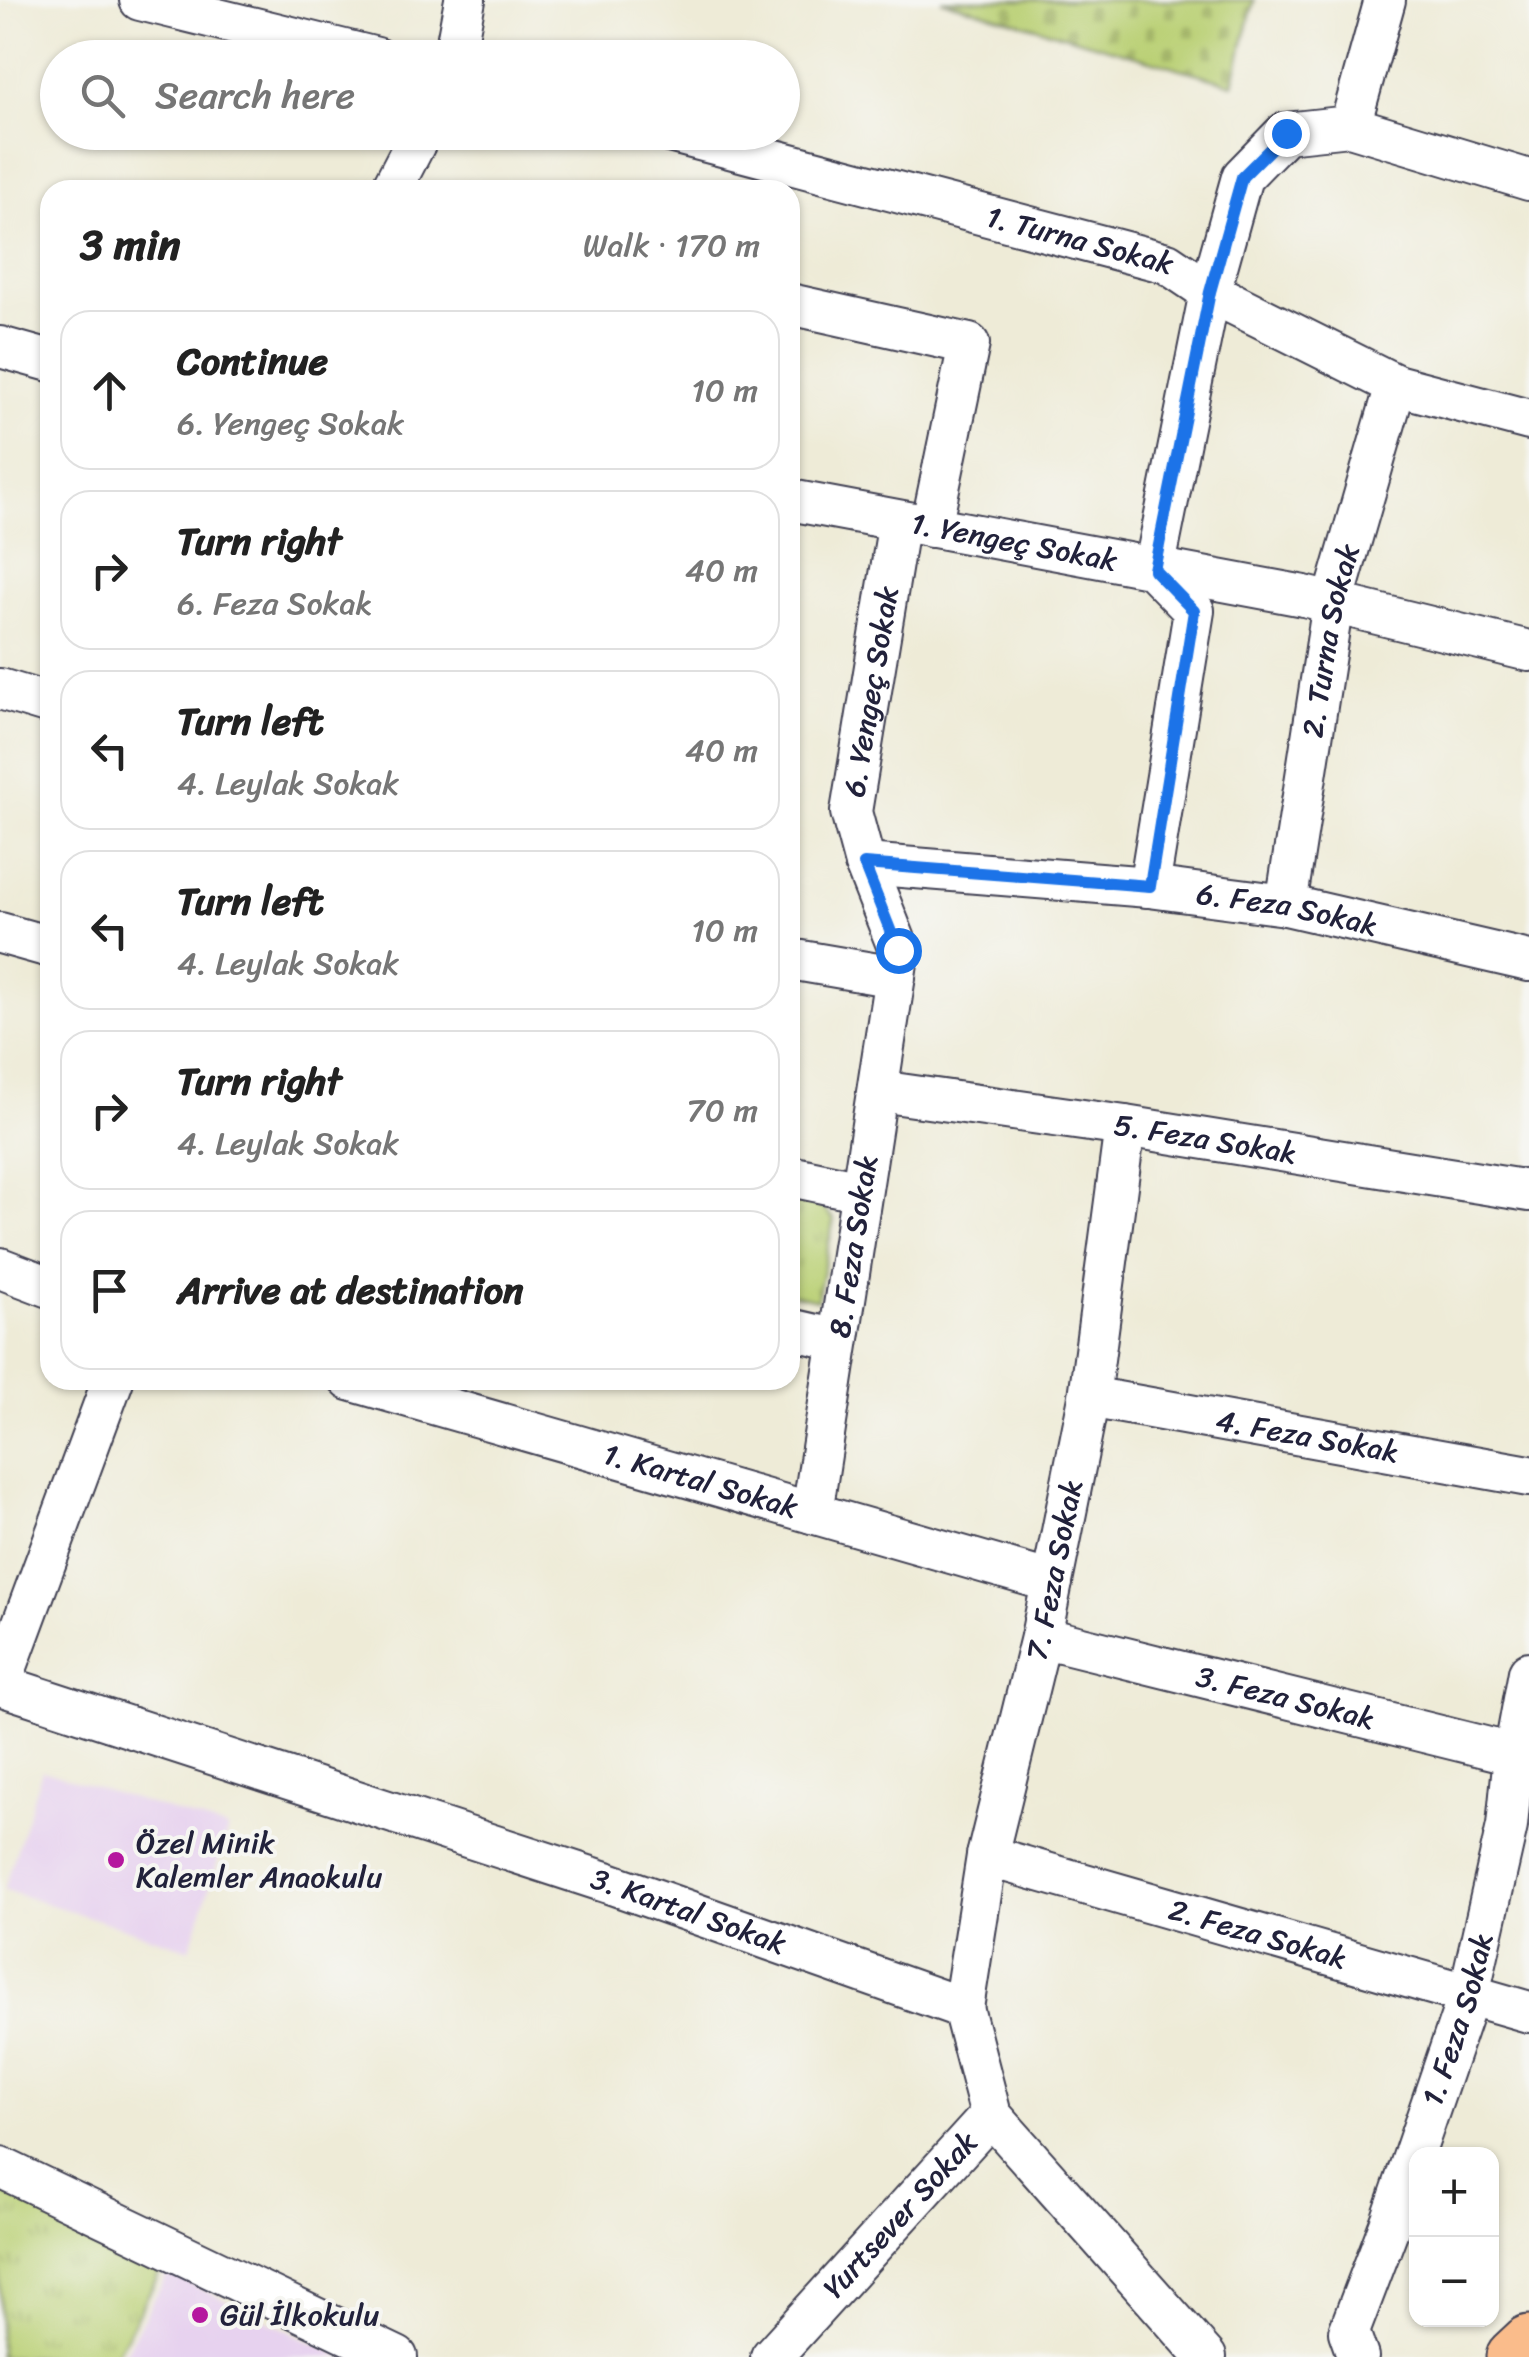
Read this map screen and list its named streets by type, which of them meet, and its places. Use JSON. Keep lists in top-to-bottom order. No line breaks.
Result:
{"streets":{"street":["1. Turna Sokak","1. Yengeç Sokak","2. Turna Sokak","6. Yengeç Sokak","6. Feza Sokak","5. Feza Sokak","8. Feza Sokak","4. Feza Sokak","1. Kartal Sokak","7. Feza Sokak","3. Feza Sokak","3. Kartal Sokak","2. Feza Sokak","1. Feza Sokak","Yurtsever Sokak"]},"crossings":[["1. Turna Sokak","2. Turna Sokak"],["1. Yengeç Sokak","2. Turna Sokak"],["1. Yengeç Sokak","6. Yengeç Sokak"],["2. Turna Sokak","6. Feza Sokak"],["6. Yengeç Sokak","6. Feza Sokak"],["6. Yengeç Sokak","8. Feza Sokak"],["5. Feza Sokak","8. Feza Sokak"],["5. Feza Sokak","7. Feza Sokak"],["8. Feza Sokak","1. Kartal Sokak"],["4. Feza Sokak","7. Feza Sokak"],["1. Kartal Sokak","7. Feza Sokak"],["7. Feza Sokak","3. Feza Sokak"],["7. Feza Sokak","3. Kartal Sokak"],["7. Feza Sokak","2. Feza Sokak"],["3. Feza Sokak","1. Feza Sokak"],["2. Feza Sokak","1. Feza Sokak"]],"places":["Özel Minik Kalemler Anaokulu","Gül İlkokulu"],"page":{"search":"Search here","heading":["3 min","Walk · 170 m"],"list":[["Continue","6. Yengeç Sokak","10 m"],["Turn right","6. Feza Sokak","40 m"],["Turn left","4. Leylak Sokak","40 m"],["Turn left","4. Leylak Sokak","10 m"],["Turn right","4. Leylak Sokak","70 m"],"Arrive at destination"],"map_buttons":["+","−"]}}
